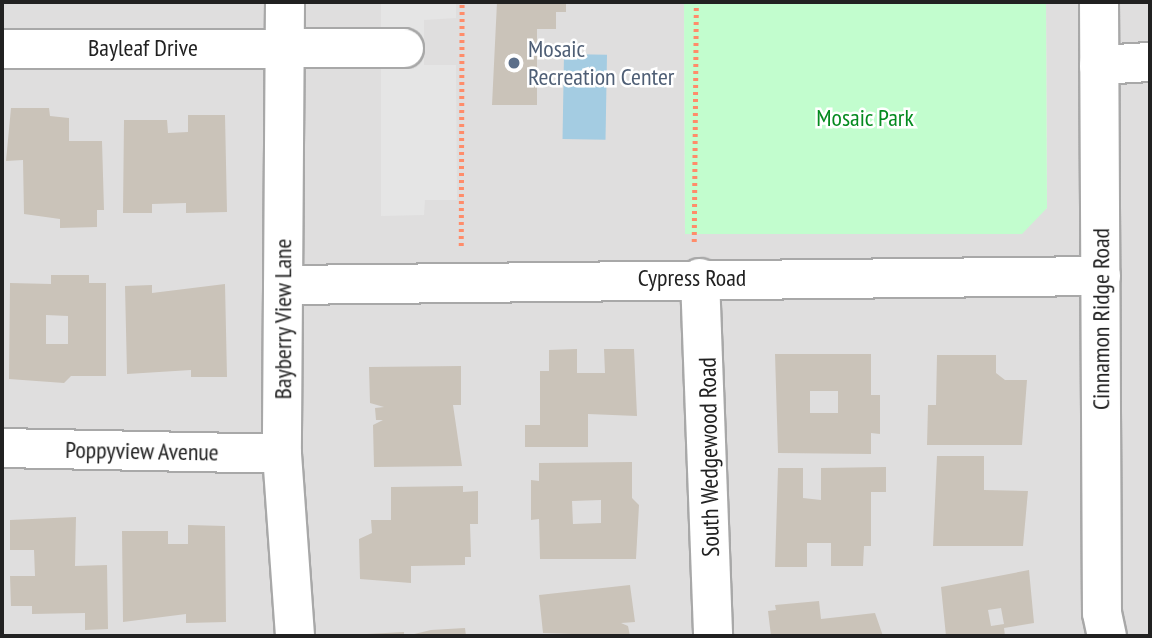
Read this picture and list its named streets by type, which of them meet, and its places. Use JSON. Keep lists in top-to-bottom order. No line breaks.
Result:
{"streets":{"street":["Bayleaf Drive","Cypress Road","Bayberry View Lane","Cinnamon Ridge Road","Poppyview Avenue","South Wedgewood Road"]},"crossings":[["Bayleaf Drive","Bayberry View Lane"],["Cypress Road","Bayberry View Lane"],["Cypress Road","Cinnamon Ridge Road"],["Cypress Road","South Wedgewood Road"],["Bayberry View Lane","Poppyview Avenue"]],"parks":["Mosaic Park"],"places":["Mosaic Recreation Center"]}
